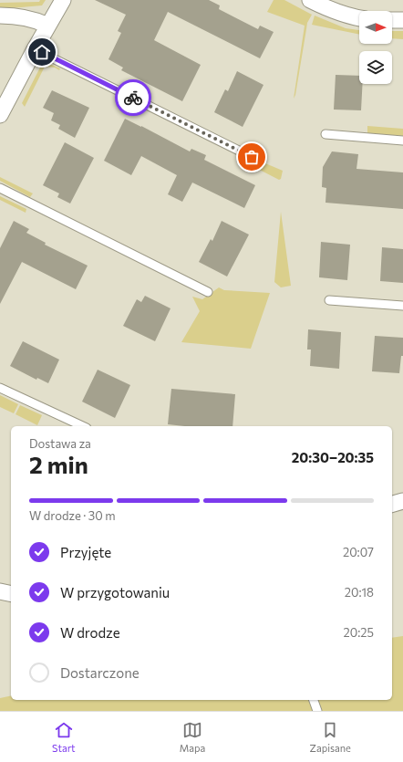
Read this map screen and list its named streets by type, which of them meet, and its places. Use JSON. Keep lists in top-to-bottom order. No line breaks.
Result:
{"north":"right","page":{"heading":["2 min","Dostawa za","20:30–20:35"],"bar":"W drodze · 30 m","list":[["Przyjęte","20:07"],["W przygotowaniu","20:18"],["W drodze","20:25"],"Dostarczone"],"tabs":["Start","Mapa","Zapisane"]}}
